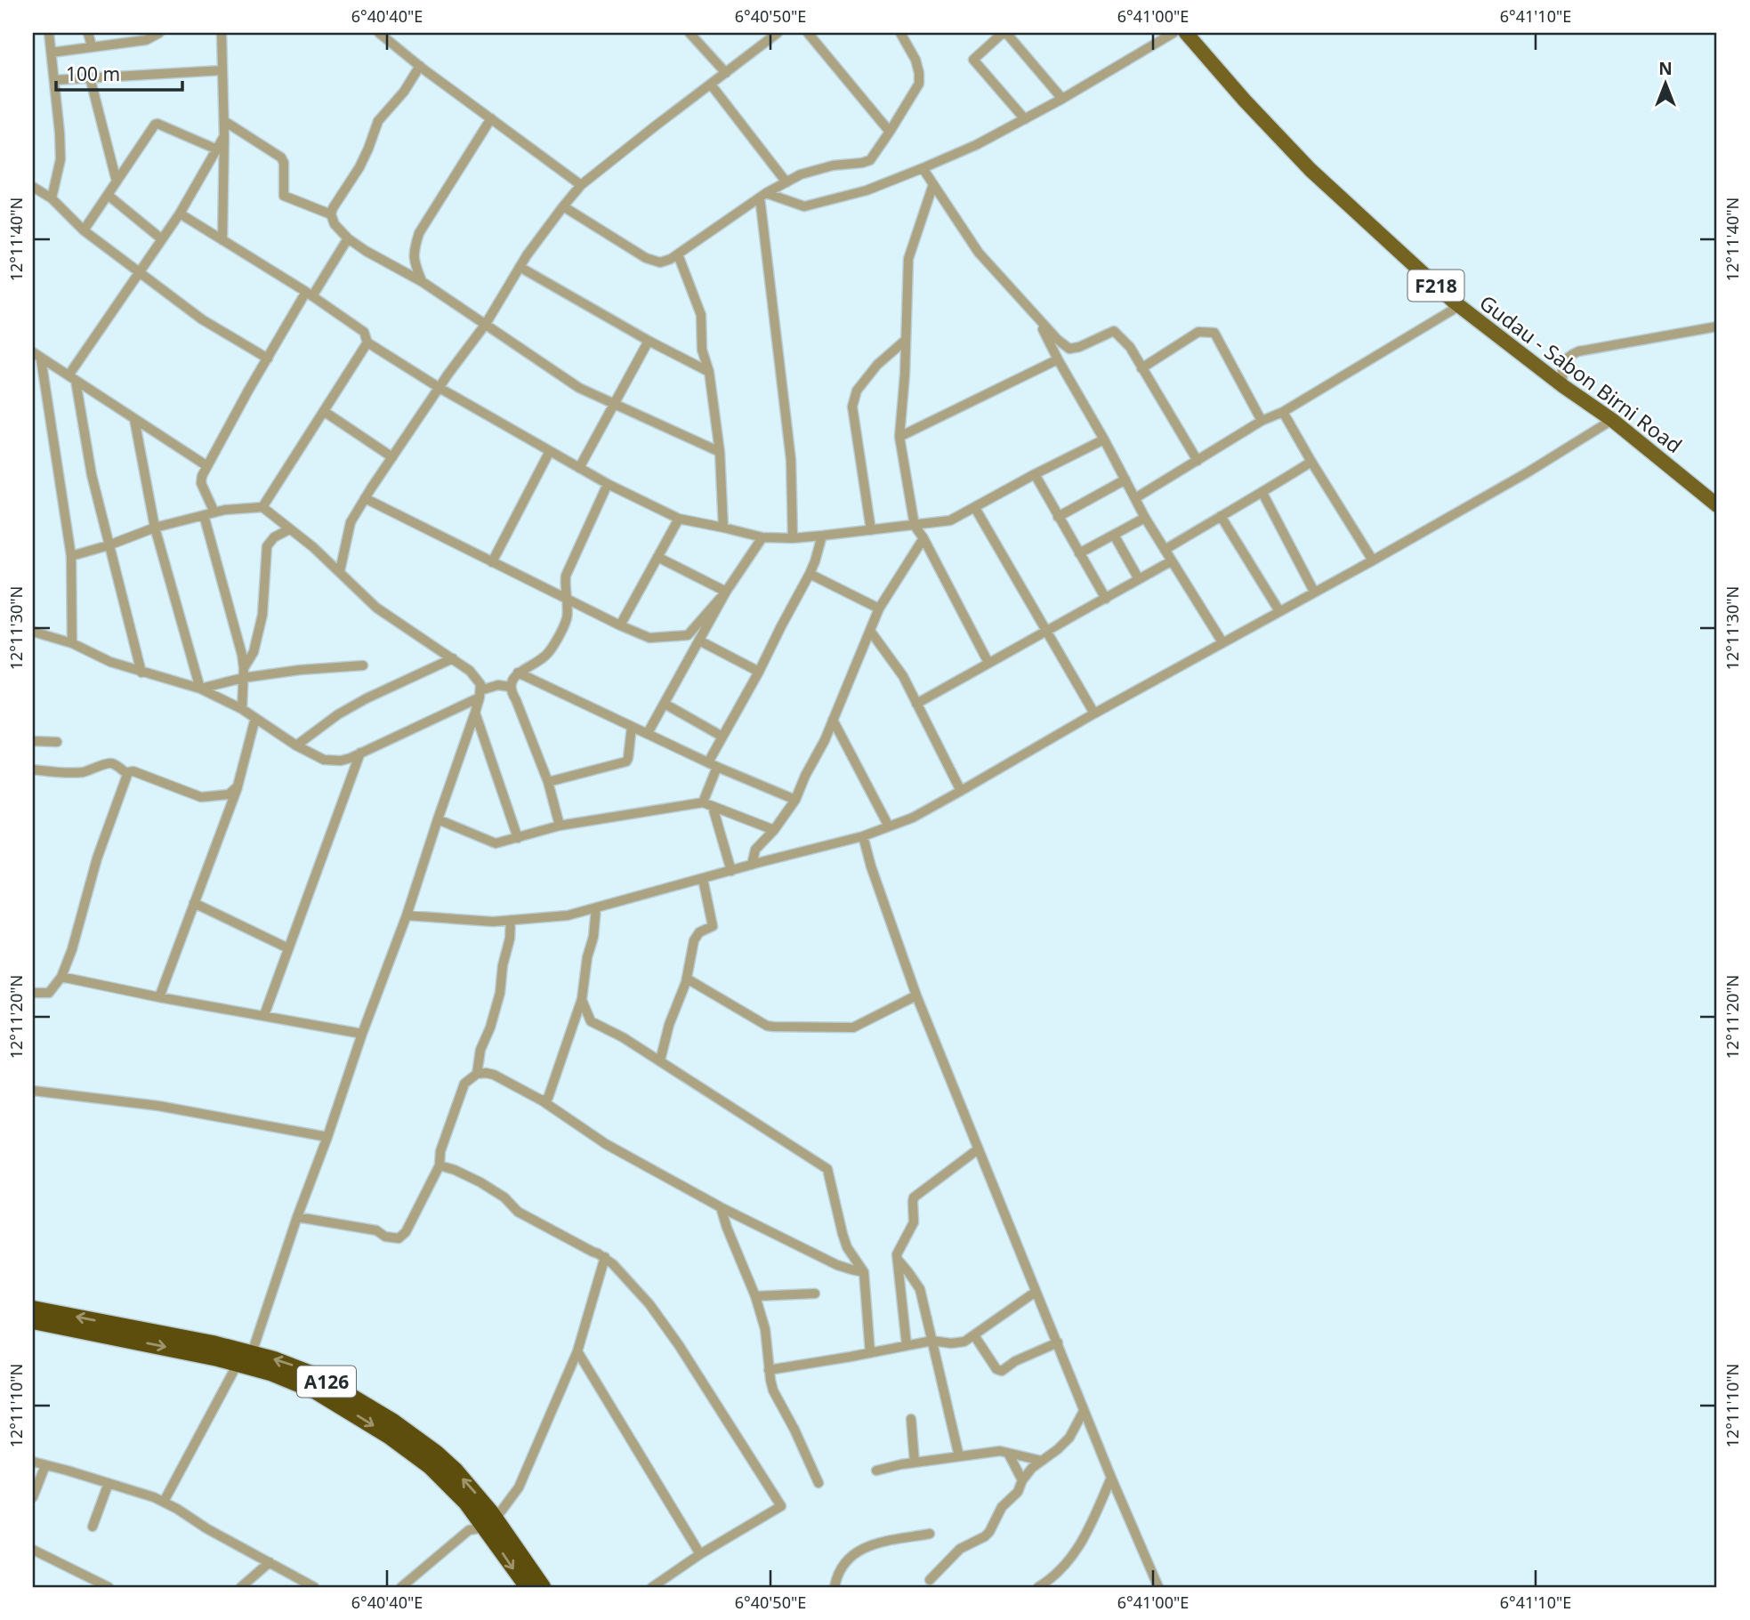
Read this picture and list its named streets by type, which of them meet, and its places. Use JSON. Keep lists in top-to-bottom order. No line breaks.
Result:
{"streets":{"highway":["A126"],"main road":["F218","Gudau - Sabon Birni Road"]},"scale_bar":"100 m","north":"top","coordinates":["6°40'40\"E","6°40'50\"E","6°41'00\"E","6°41'10\"E","12°11'40\"N","12°11'30\"N","12°11'20\"N","12°11'10\"N"]}
